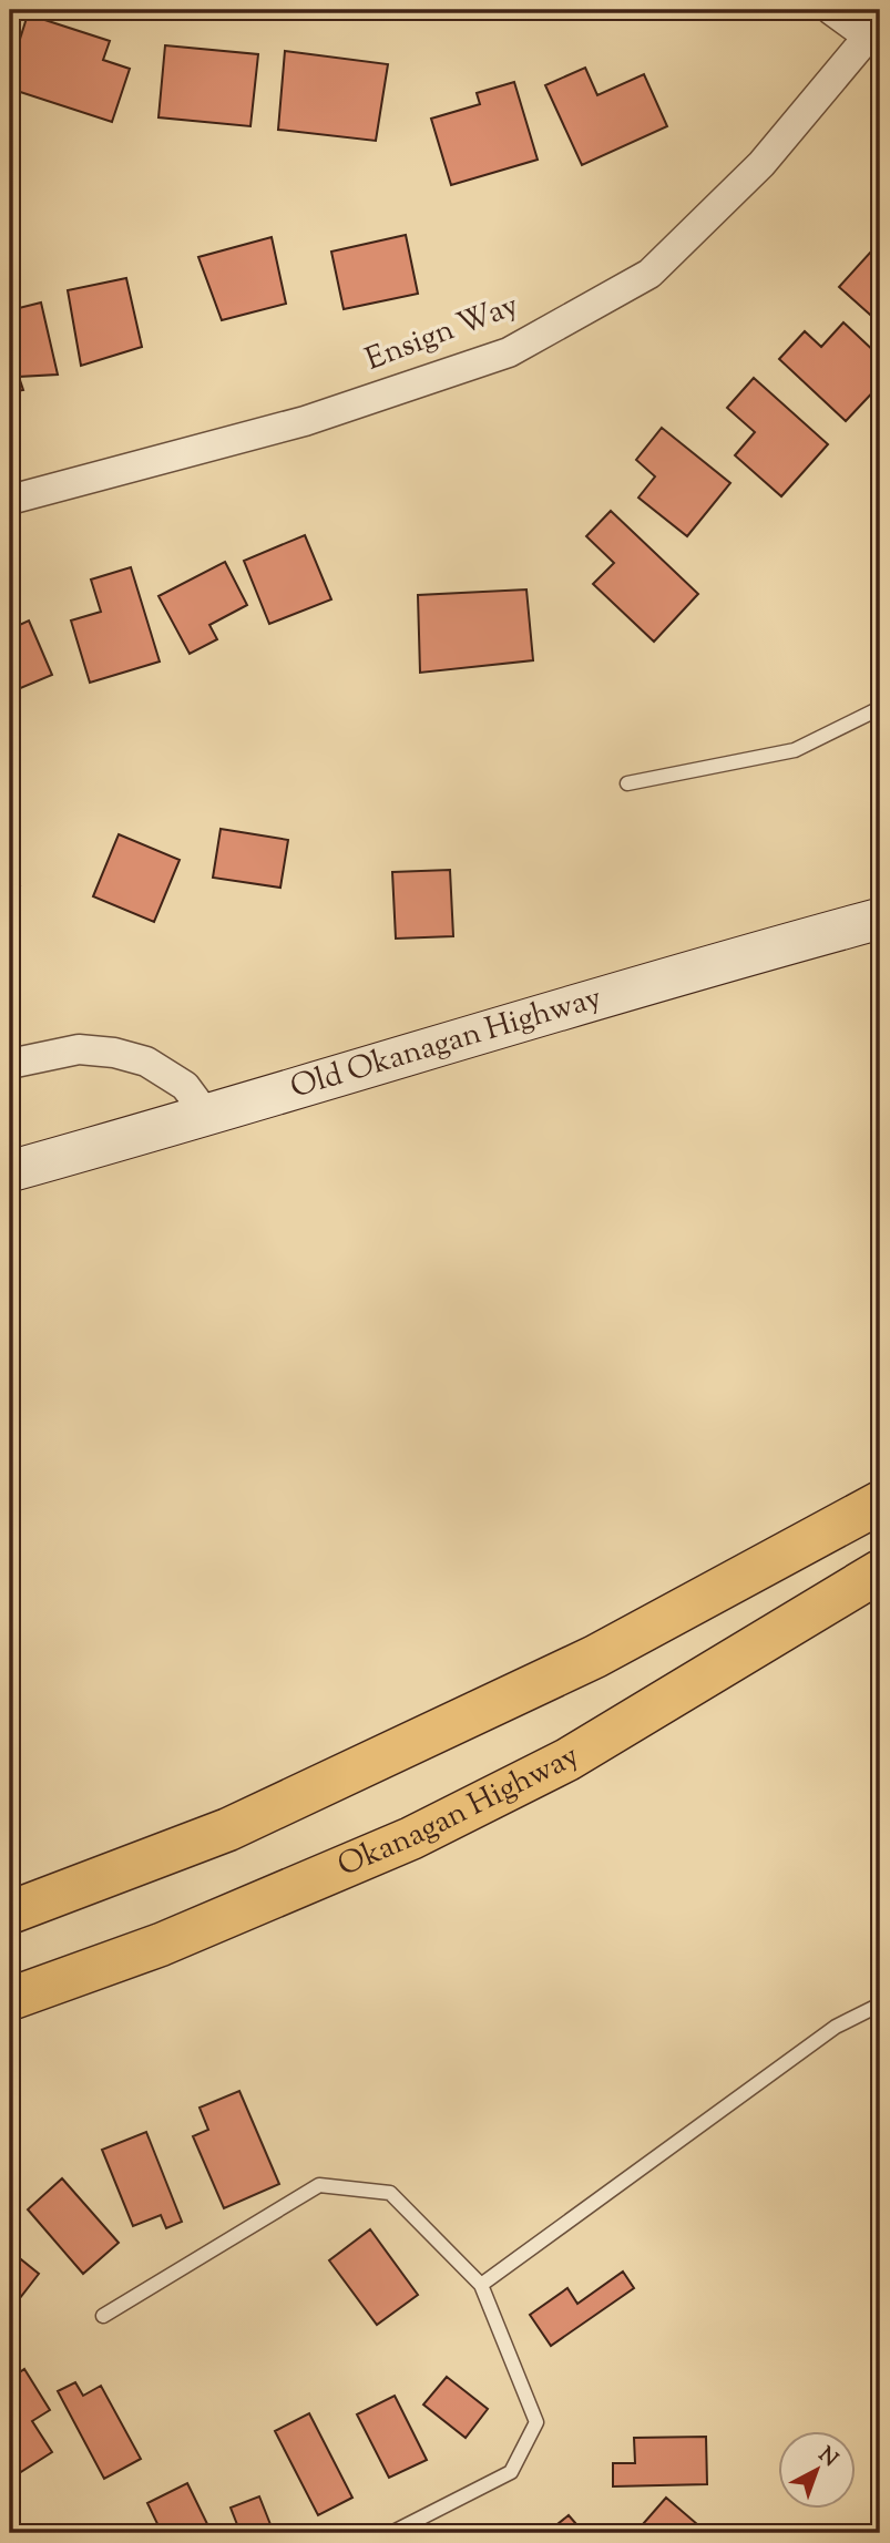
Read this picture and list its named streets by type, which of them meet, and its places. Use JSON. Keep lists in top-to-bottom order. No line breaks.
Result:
{"streets":{"highway":["Okanagan Highway"],"street":["Ensign Way","Old Okanagan Highway"]},"north":"top right"}
